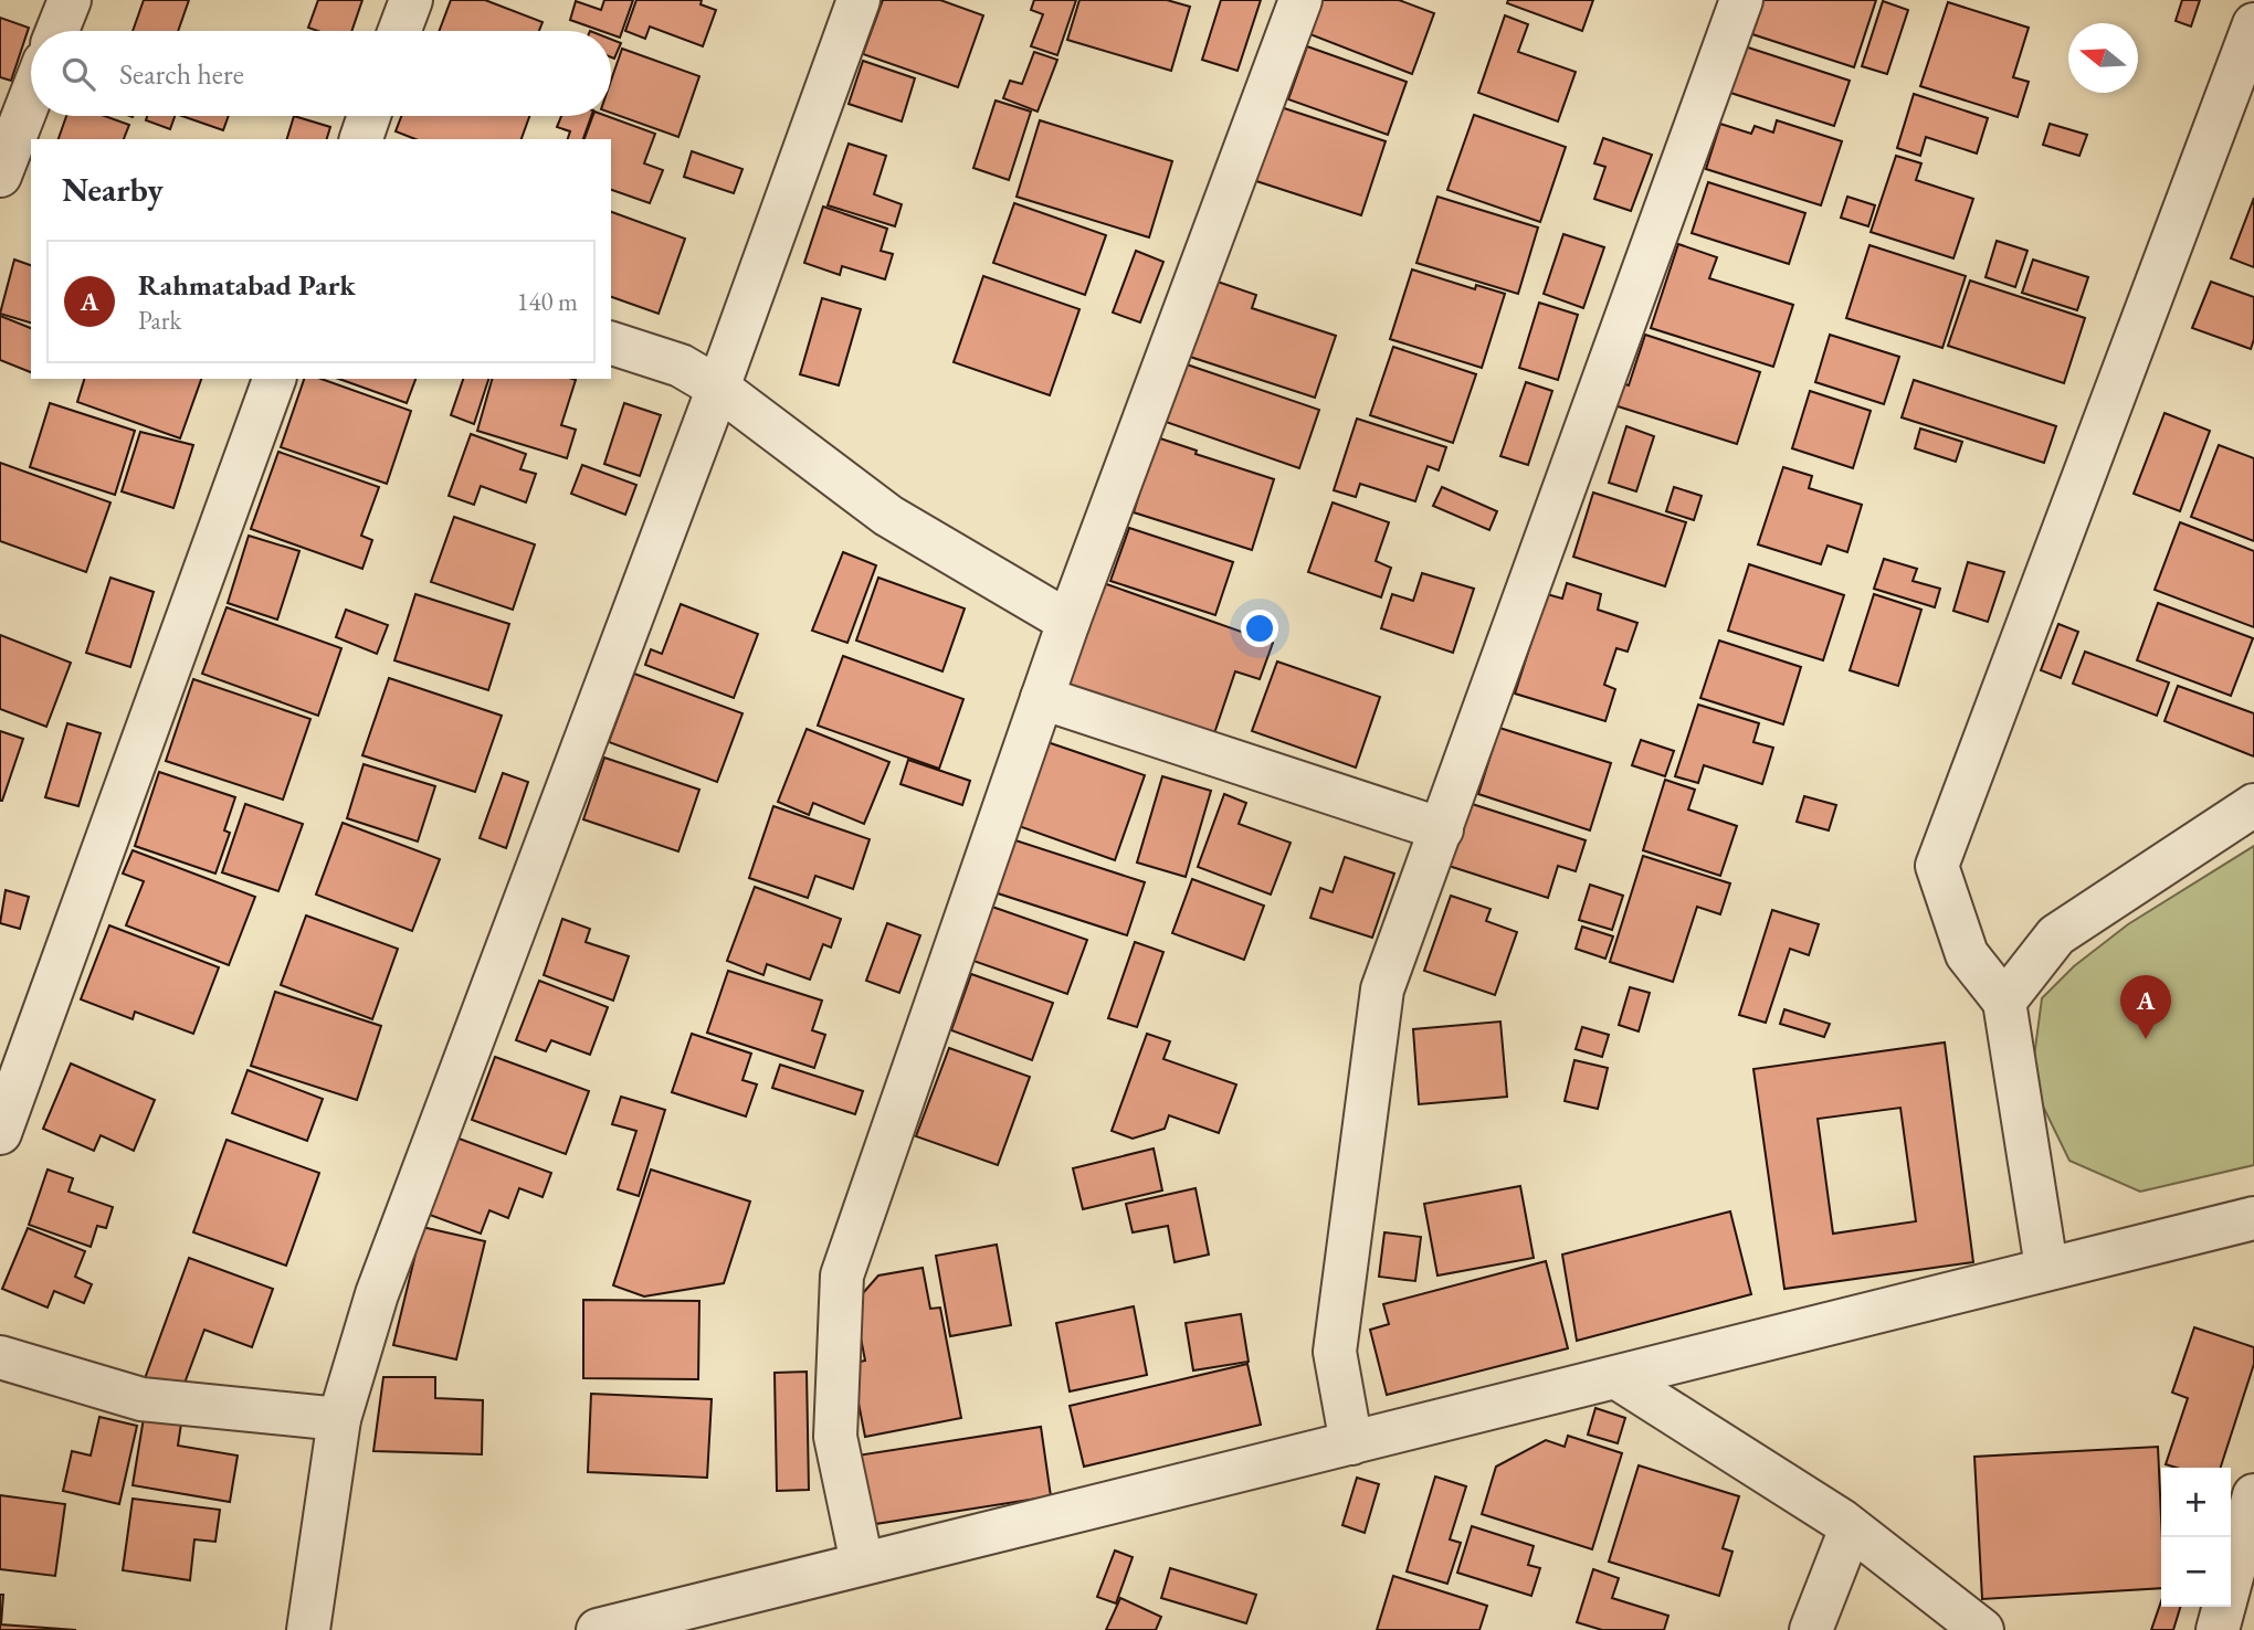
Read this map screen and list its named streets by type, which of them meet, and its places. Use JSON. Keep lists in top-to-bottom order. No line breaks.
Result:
{"north":"left","page":{"search":"Search here","heading":"Nearby","list":[{"mark":"A","name":"Rahmatabad Park","note":"Park","value":"140 m"}],"pins":"A","map_buttons":["+","−"]}}
